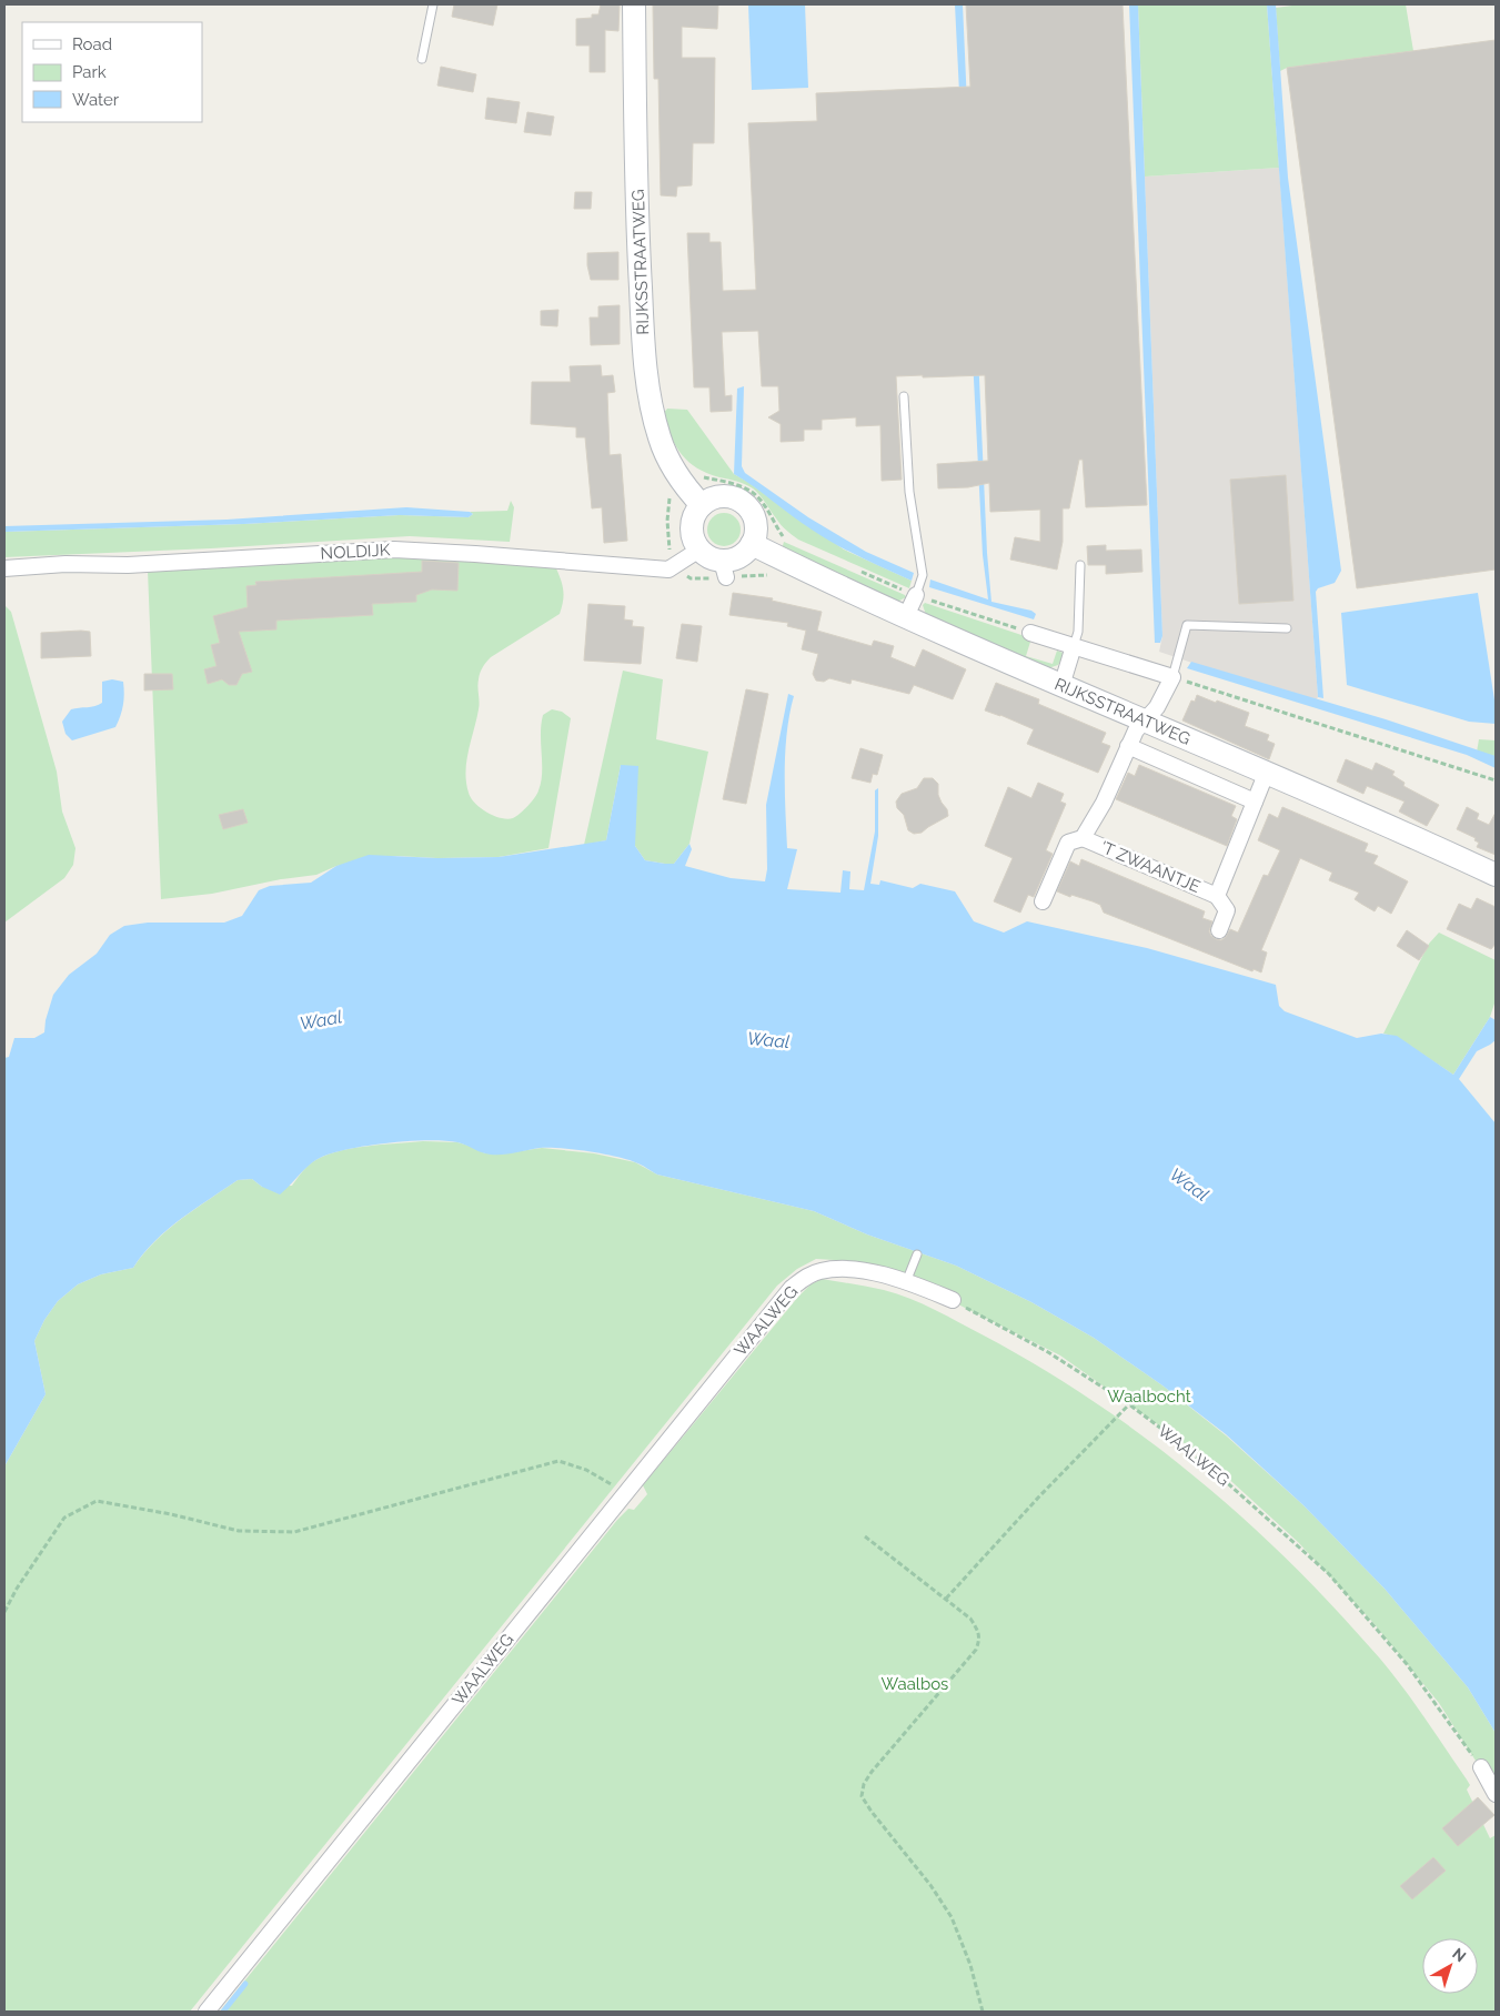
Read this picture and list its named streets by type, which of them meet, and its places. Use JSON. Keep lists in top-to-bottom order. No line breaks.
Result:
{"streets":{"street":["RIJKSSTRAATWEG","NOLDIJK","'T ZWAANTJE","WAALWEG"]},"crossings":[["RIJKSSTRAATWEG","NOLDIJK"],["RIJKSSTRAATWEG","'T ZWAANTJE"]],"water":["Waal"],"parks":["Waalbocht","Waalbos"],"legend":["Road","Park","Water"],"north":"top right"}
